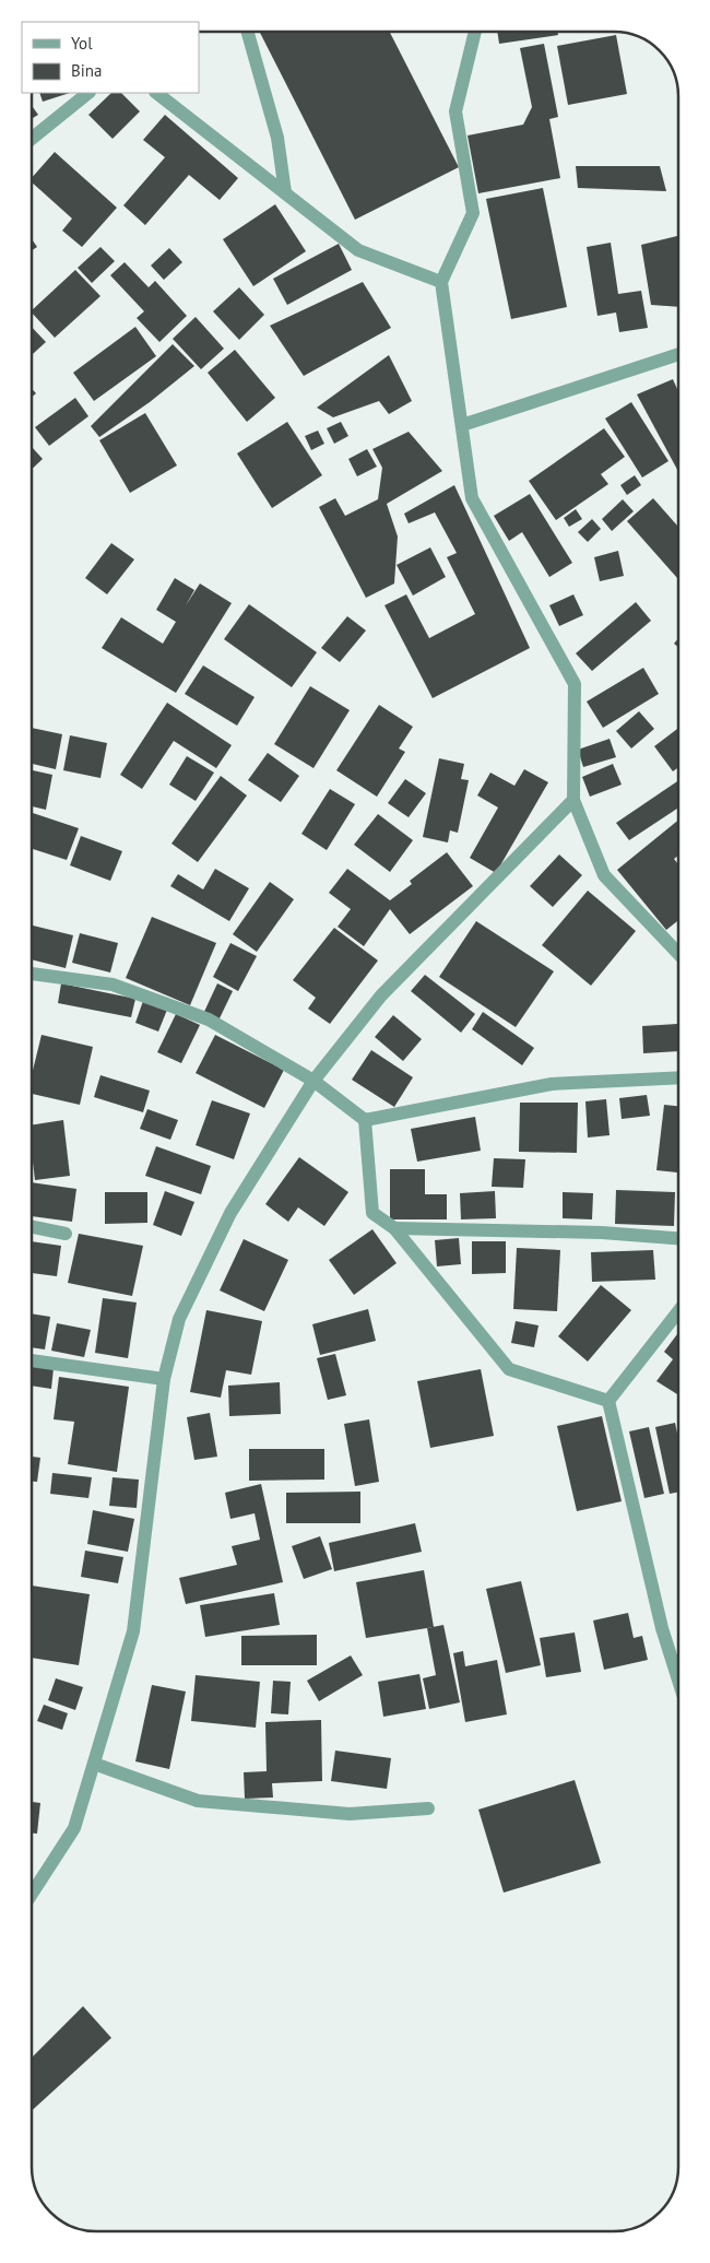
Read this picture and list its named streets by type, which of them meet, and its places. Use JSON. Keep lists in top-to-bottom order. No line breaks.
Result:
{"legend":["Yol","Bina"]}
